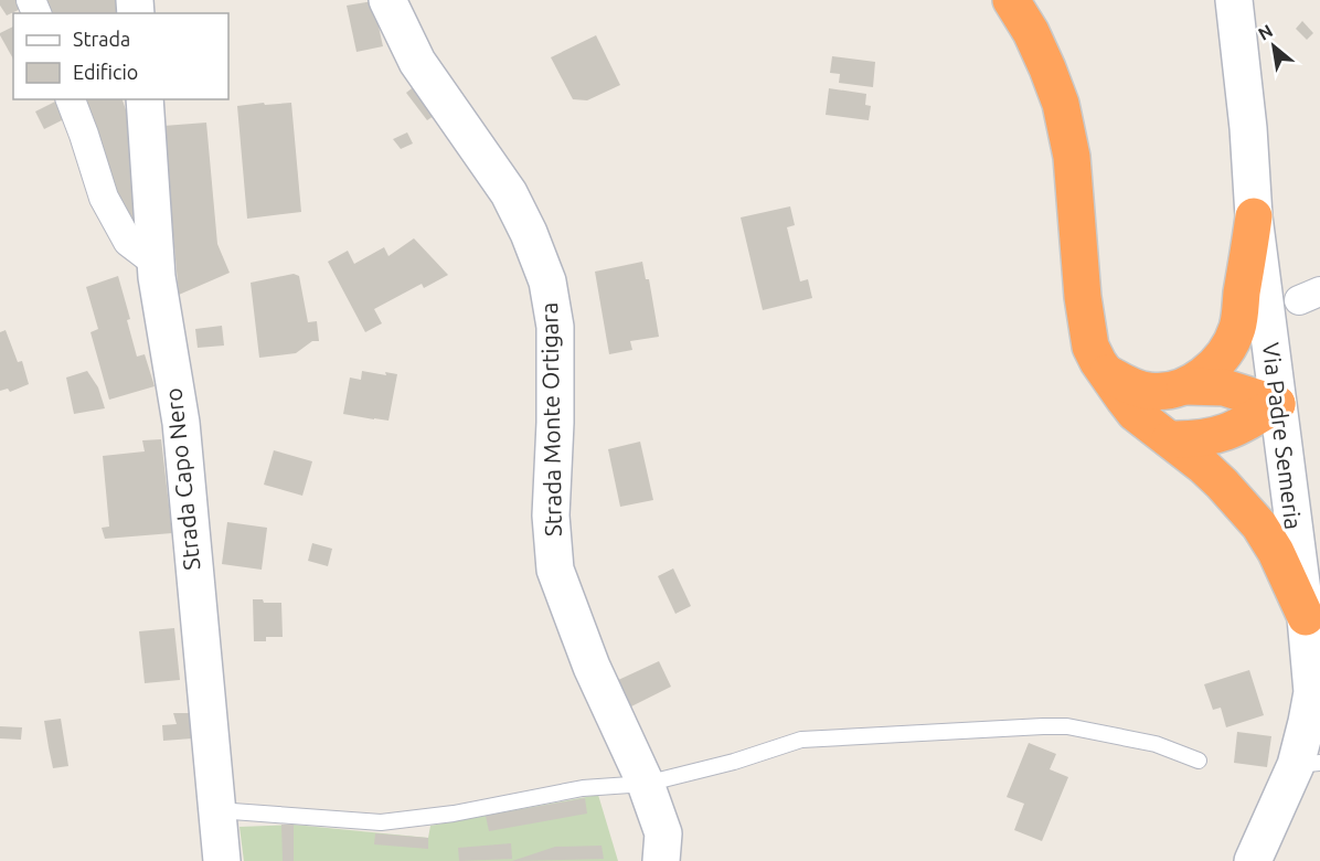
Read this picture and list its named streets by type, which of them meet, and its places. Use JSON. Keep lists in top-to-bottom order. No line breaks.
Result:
{"streets":{"main road":["Strada Monte Ortigara","Via Padre Semeria","Strada Capo Nero"]},"legend":["Strada","Edificio"],"north":"top left"}
